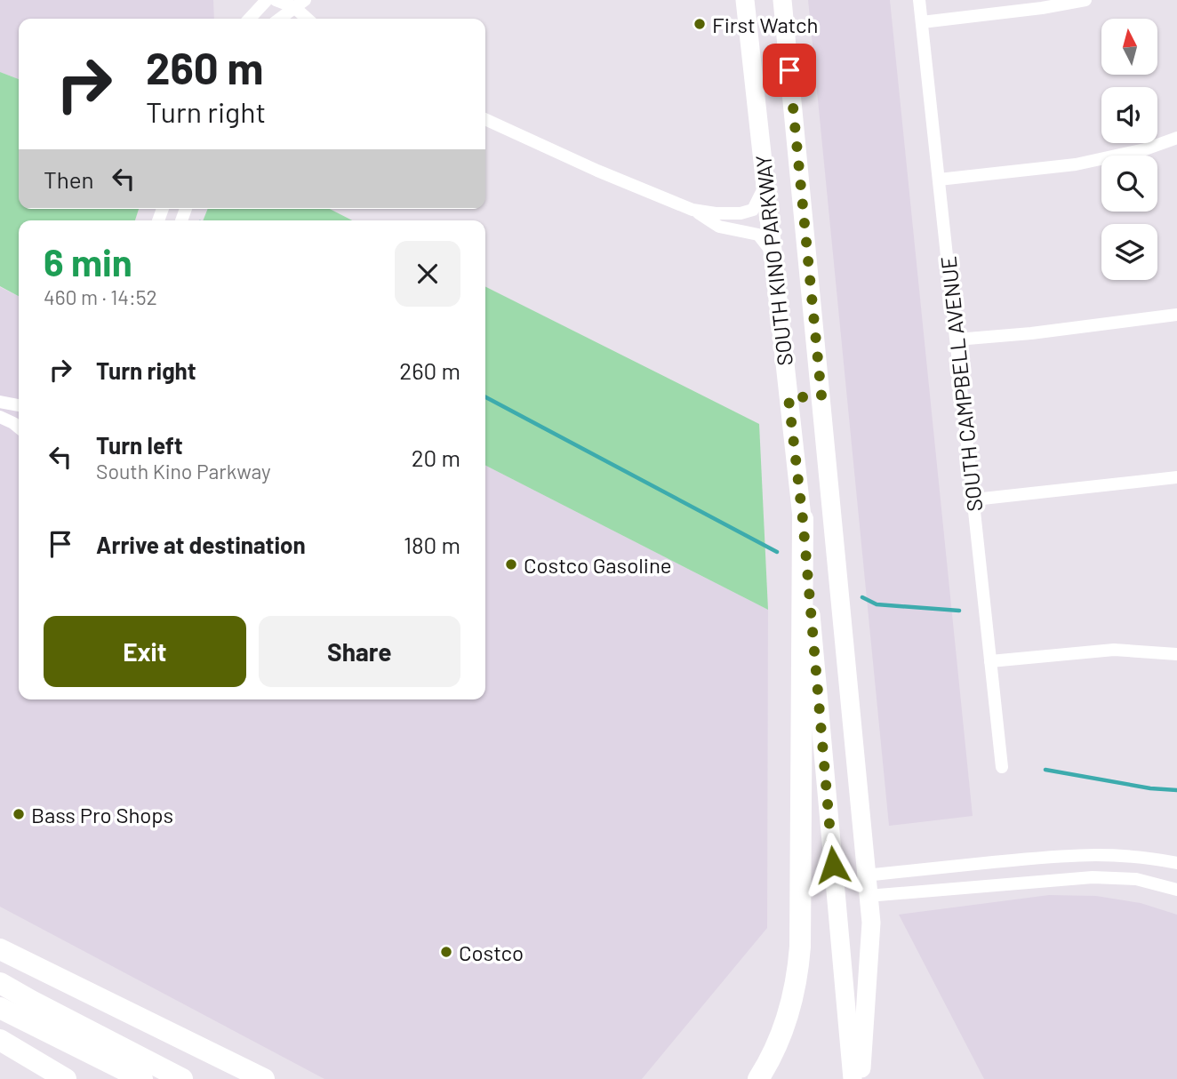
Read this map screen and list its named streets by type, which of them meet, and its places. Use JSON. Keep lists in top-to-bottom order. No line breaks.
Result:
{"streets":{"main road":["SOUTH KINO PARKWAY"],"street":["SOUTH CAMPBELL AVENUE"]},"places":["First Watch","Costco Gasoline","Bass Pro Shops","Costco"],"north":"top","page":{"turn":["260 m","Turn right"],"then":"Then","heading":["6 min","460 m · 14:52"],"list":[{"name":"Turn right","value":"260 m"},{"name":"Turn left","note":"South Kino Parkway","value":"20 m"},{"name":"Arrive at destination","value":"180 m"}],"buttons":["Exit","Share"]}}
